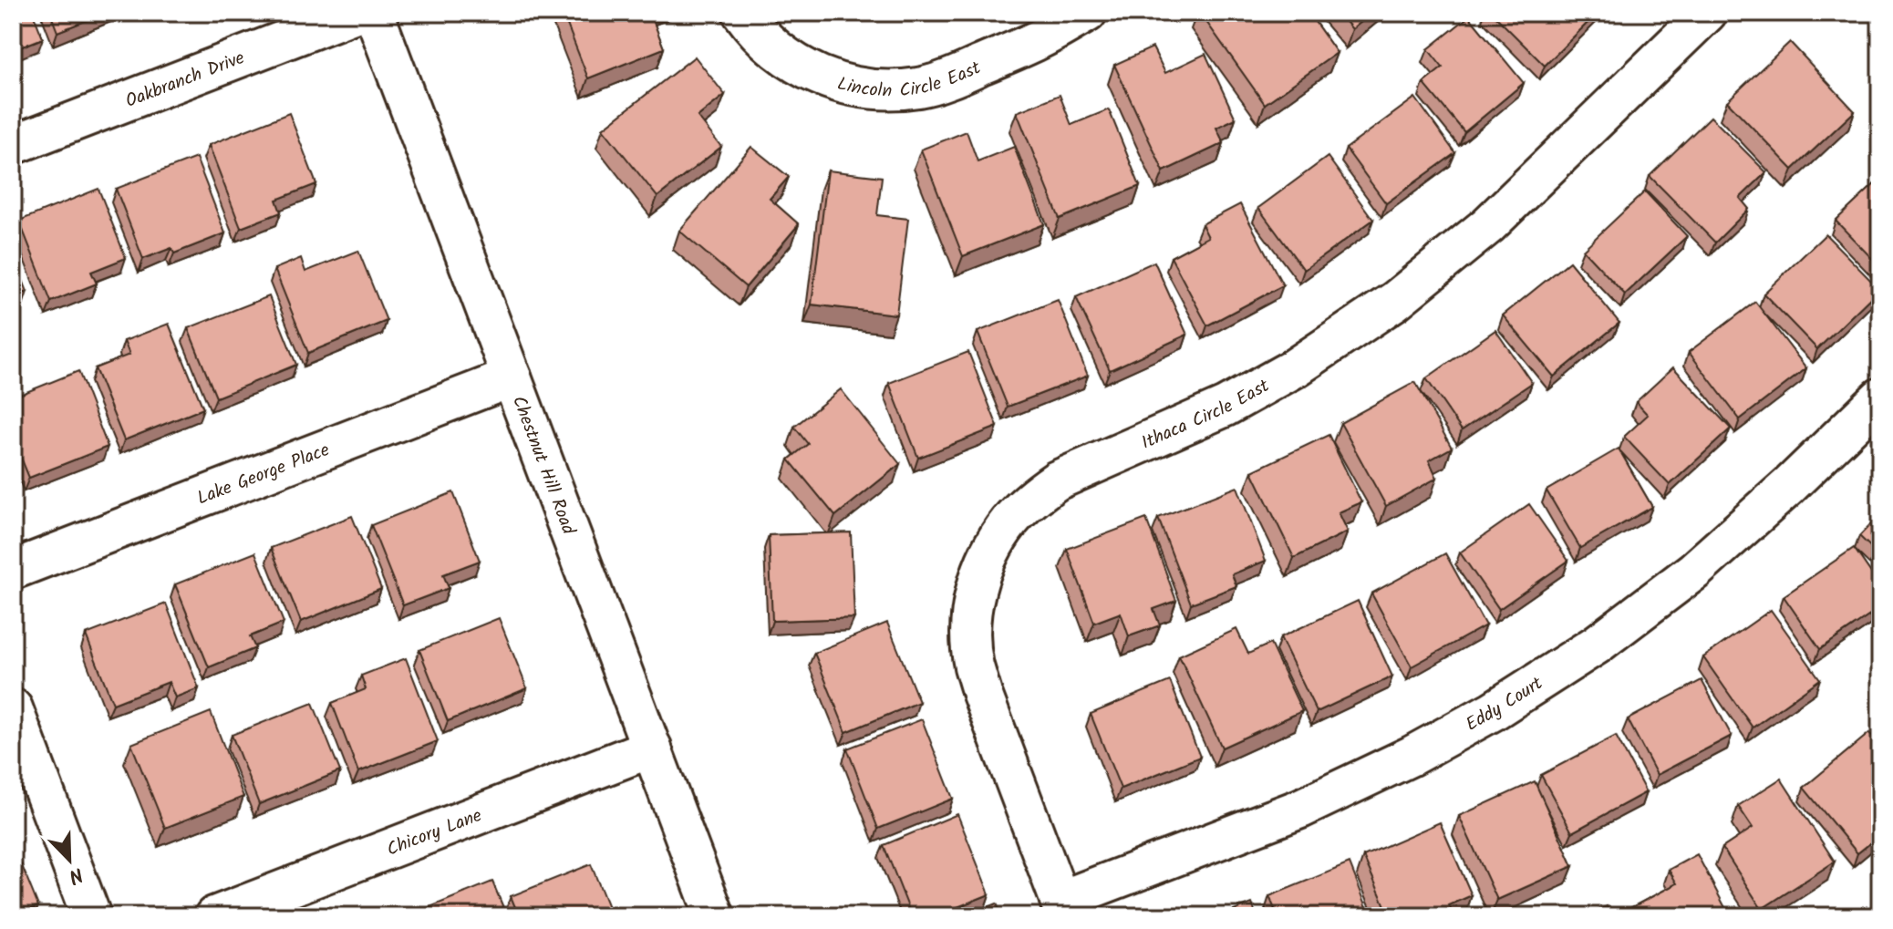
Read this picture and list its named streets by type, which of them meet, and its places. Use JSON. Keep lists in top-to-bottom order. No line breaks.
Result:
{"streets":{"street":["Lincoln Circle East","Oakbranch Drive","Ithaca Circle East","Chestnut Hill Road","Lake George Place","Eddy Court","Chicory Lane"]},"crossings":[["Ithaca Circle East","Eddy Court"],["Chestnut Hill Road","Lake George Place"],["Chestnut Hill Road","Chicory Lane"]],"north":"bottom right"}
